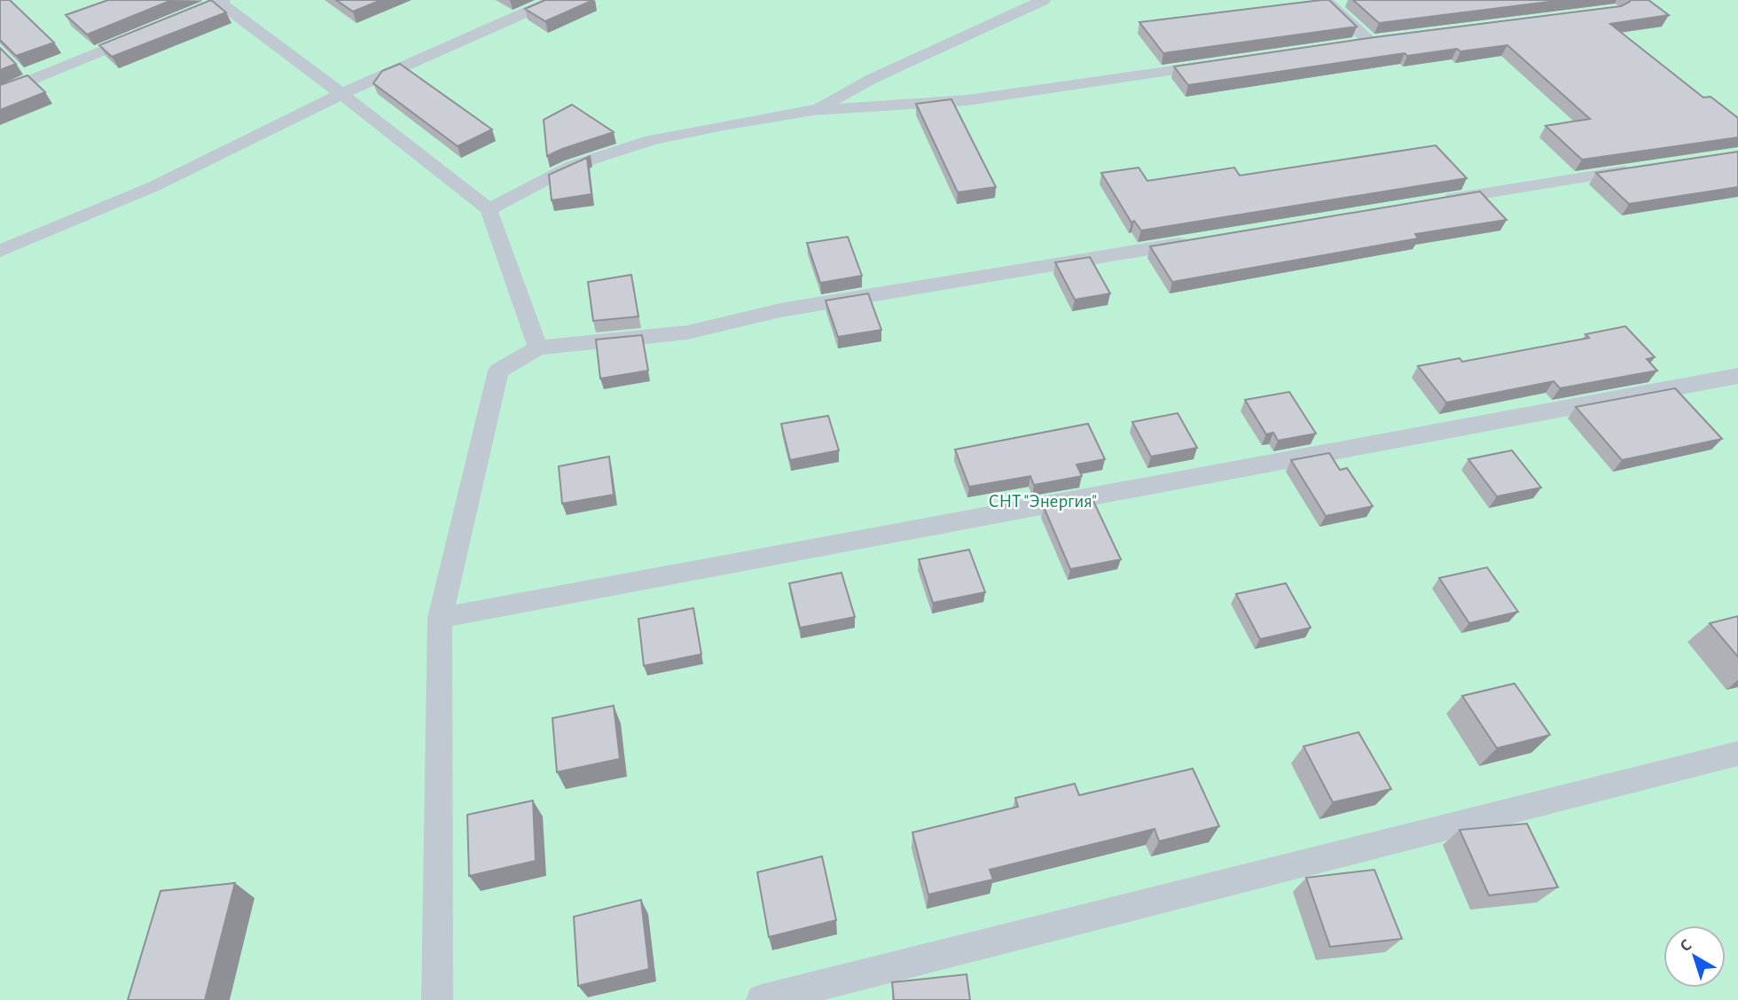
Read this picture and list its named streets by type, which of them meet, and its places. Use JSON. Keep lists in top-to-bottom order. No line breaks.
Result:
{"parks":["СНТ \"Энергия\""],"north":"top left"}
